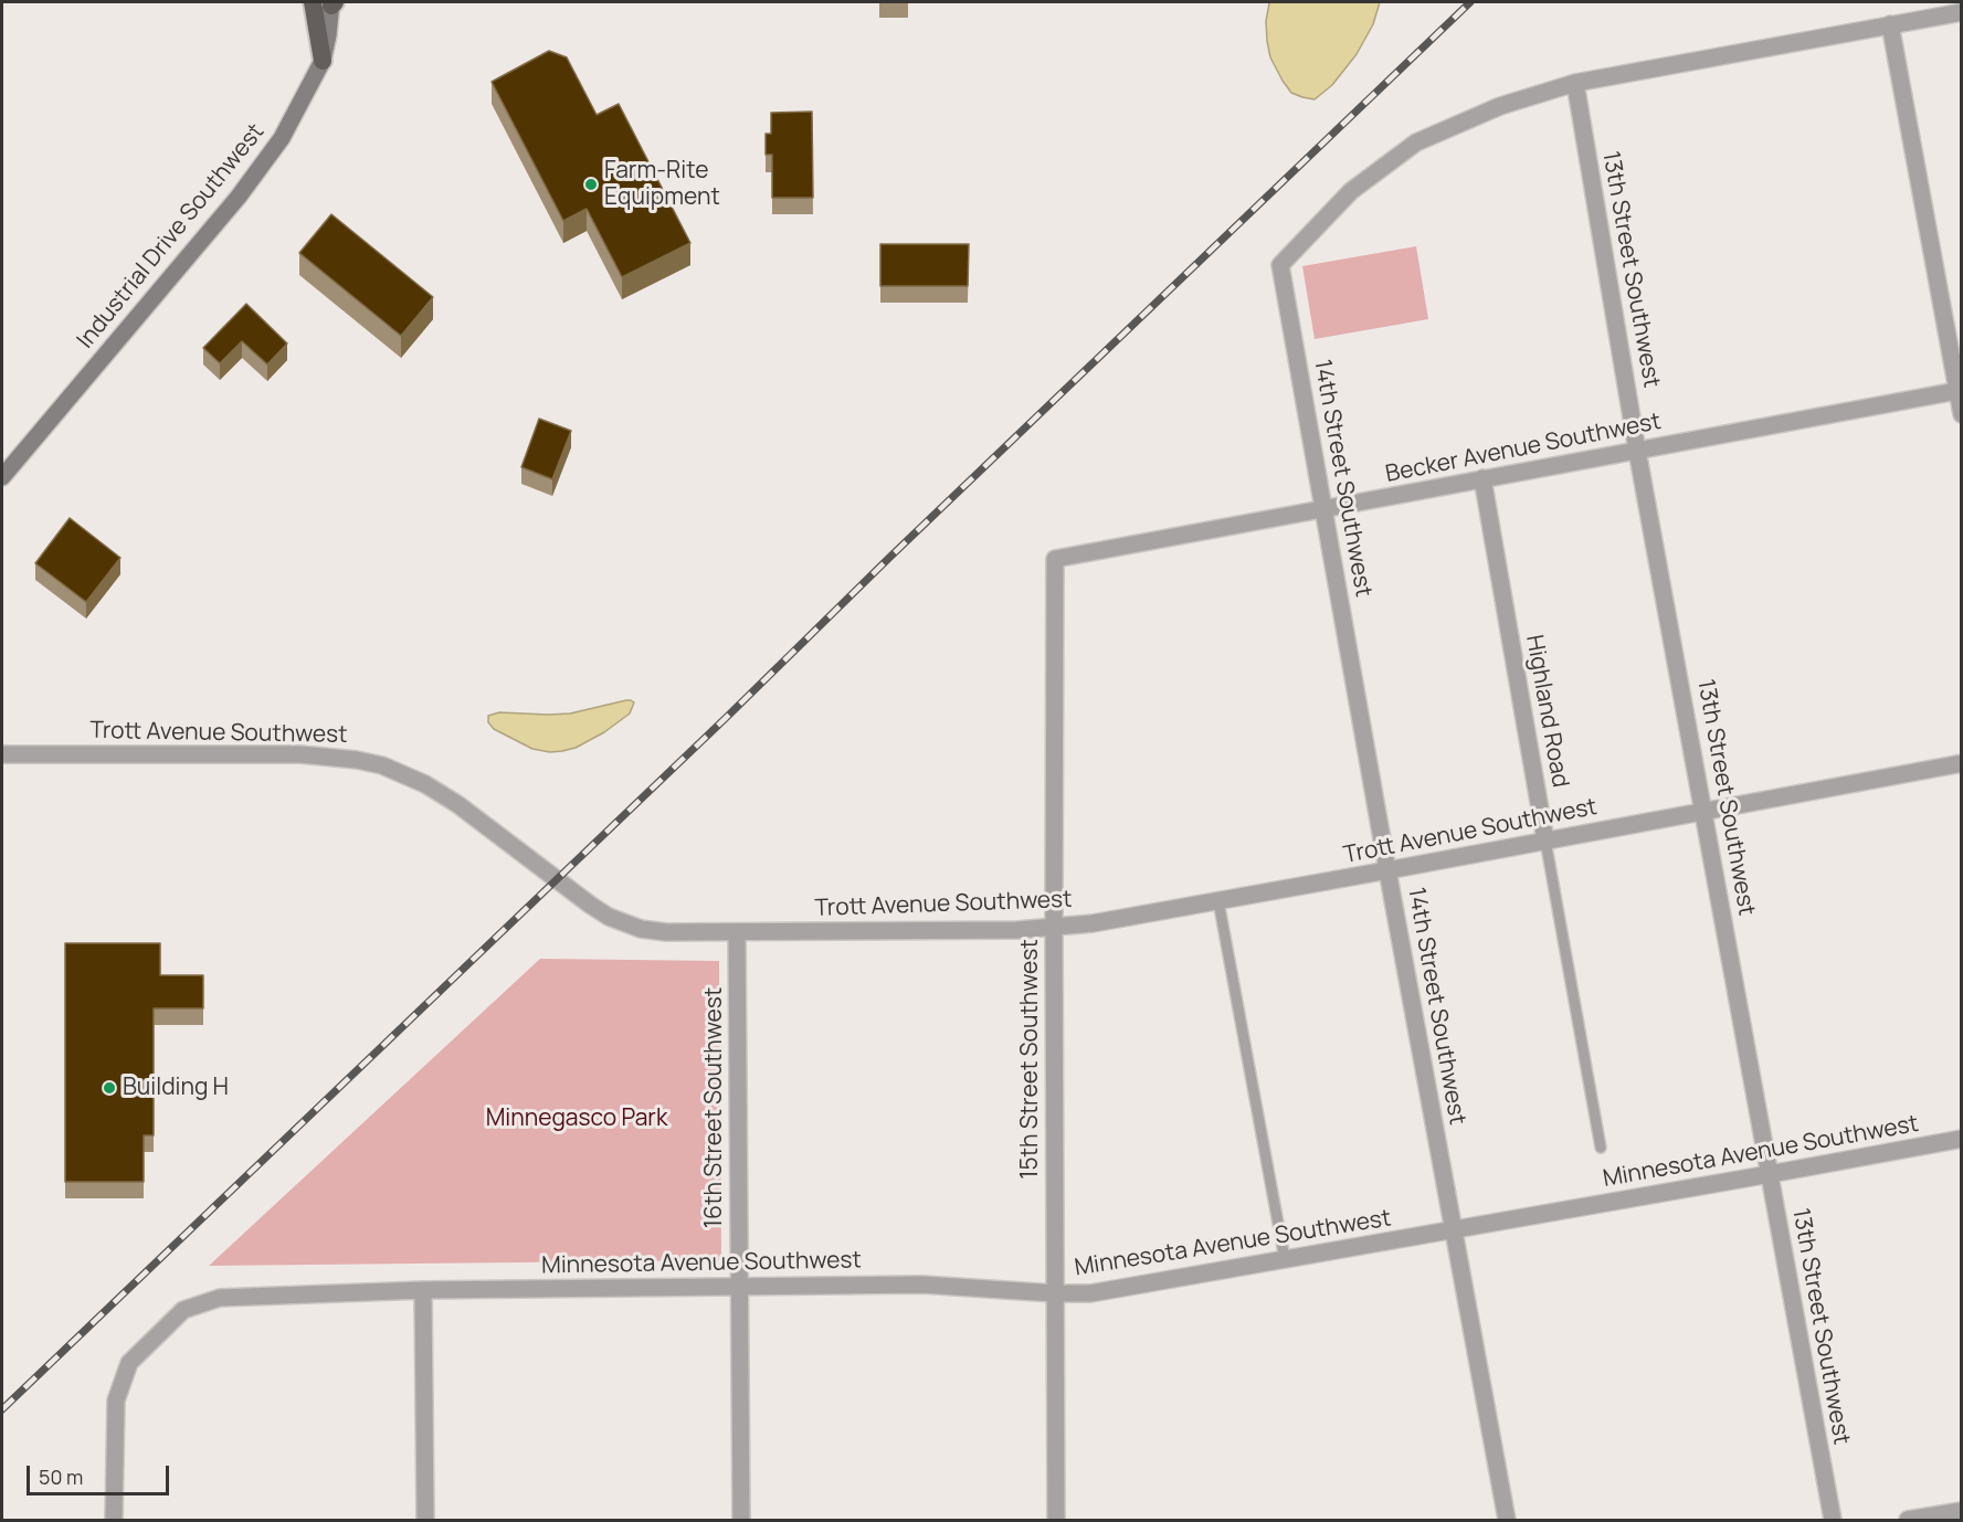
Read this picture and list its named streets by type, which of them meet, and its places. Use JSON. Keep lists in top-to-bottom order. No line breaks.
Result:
{"streets":{"main road":["Industrial Drive Southwest"],"street":["13th Street Southwest","Becker Avenue Southwest","14th Street Southwest","Highland Road","Trott Avenue Southwest","15th Street Southwest","16th Street Southwest","Minnesota Avenue Southwest"]},"crossings":[["13th Street Southwest","Becker Avenue Southwest"],["13th Street Southwest","14th Street Southwest"],["13th Street Southwest","Trott Avenue Southwest"],["13th Street Southwest","Minnesota Avenue Southwest"],["Becker Avenue Southwest","14th Street Southwest"],["Becker Avenue Southwest","Highland Road"],["Becker Avenue Southwest","15th Street Southwest"],["14th Street Southwest","Trott Avenue Southwest"],["14th Street Southwest","Minnesota Avenue Southwest"],["Highland Road","Trott Avenue Southwest"],["Trott Avenue Southwest","15th Street Southwest"],["Trott Avenue Southwest","16th Street Southwest"],["15th Street Southwest","Minnesota Avenue Southwest"],["16th Street Southwest","Minnesota Avenue Southwest"]],"parks":["Minnegasco Park"],"places":["Farm-Rite Equipment","Building H"],"scale_bar":"50 m"}
